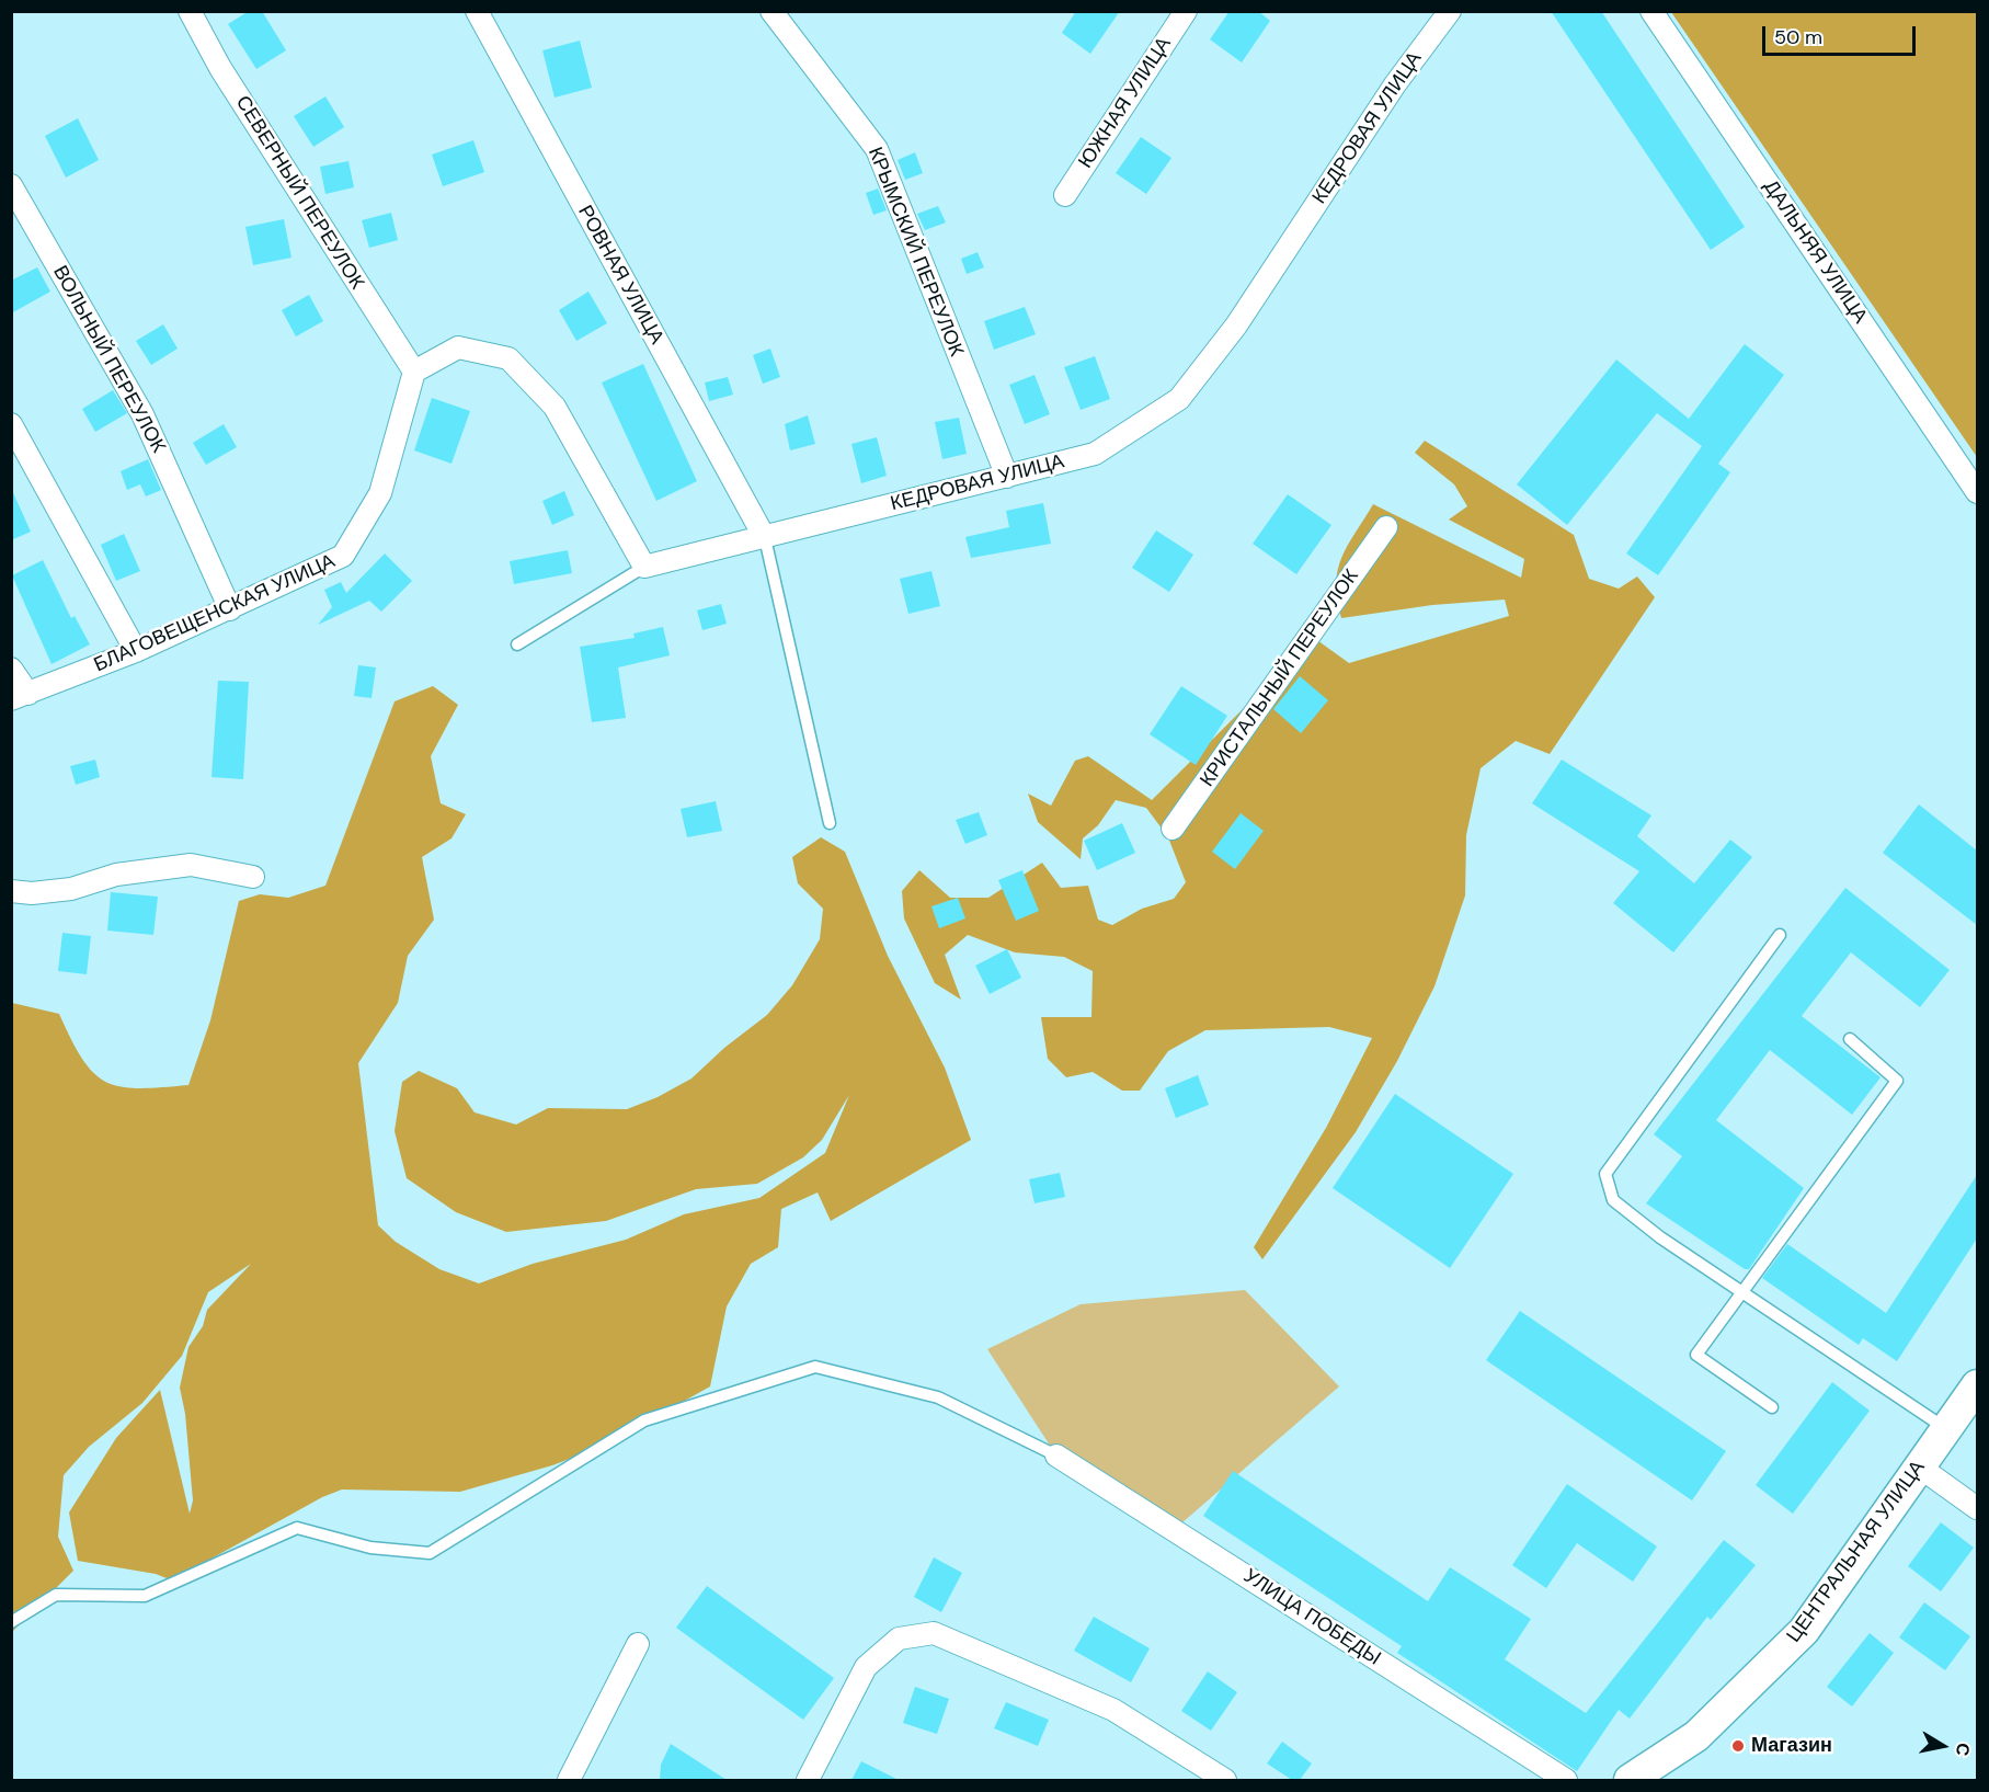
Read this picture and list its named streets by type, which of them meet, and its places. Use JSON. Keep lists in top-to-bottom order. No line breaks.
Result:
{"streets":{"street":["ЮЖНАЯ УЛИЦА","КЕДРОВАЯ УЛИЦА","СЕВЕРНЫЙ ПЕРЕУЛОК","КРЫМСКИЙ ПЕРЕУЛОК","ДАЛЬНЯЯ УЛИЦА","РОВНАЯ УЛИЦА","ВОЛЬНЫЙ ПЕРЕУЛОК","БЛАГОВЕЩЕНСКАЯ УЛИЦА","КРИСТАЛЬНЫЙ ПЕРЕУЛОК","ЦЕНТРАЛЬНАЯ УЛИЦА","УЛИЦА ПОБЕДЫ"]},"crossings":[["КЕДРОВАЯ УЛИЦА","КРЫМСКИЙ ПЕРЕУЛОК"],["КЕДРОВАЯ УЛИЦА","РОВНАЯ УЛИЦА"],["СЕВЕРНЫЙ ПЕРЕУЛОК","БЛАГОВЕЩЕНСКАЯ УЛИЦА"],["ВОЛЬНЫЙ ПЕРЕУЛОК","БЛАГОВЕЩЕНСКАЯ УЛИЦА"]],"places":["Магазин"],"scale_bar":"50 m","north":"right"}
